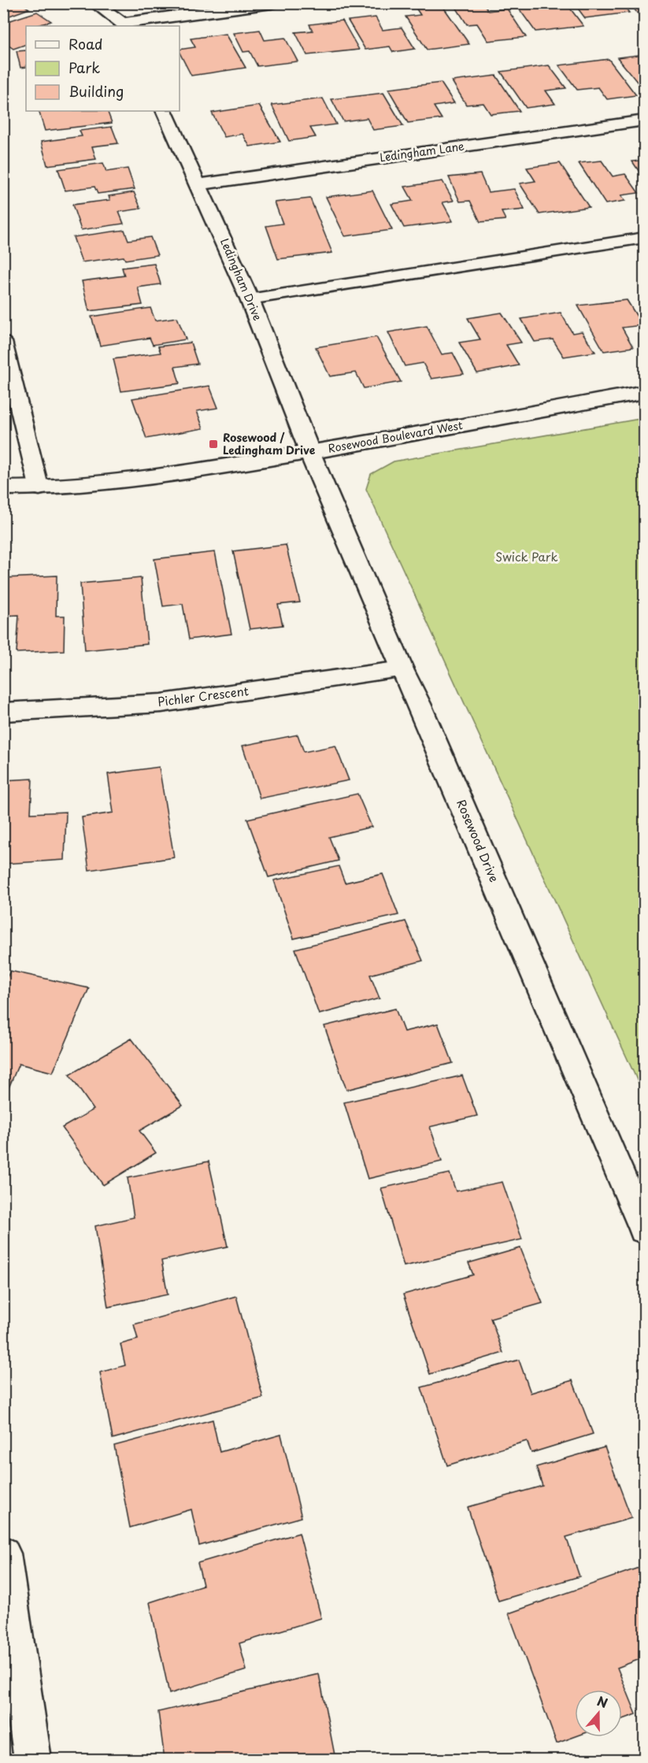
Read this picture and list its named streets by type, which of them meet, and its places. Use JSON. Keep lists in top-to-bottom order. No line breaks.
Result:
{"streets":{"street":["Ledingham Lane","Ledingham Drive","Rosewood Boulevard West","Pichler Crescent","Rosewood Drive"]},"crossings":[["Ledingham Lane","Ledingham Drive"],["Ledingham Drive","Rosewood Boulevard West"],["Ledingham Drive","Rosewood Drive"],["Rosewood Boulevard West","Rosewood Drive"],["Pichler Crescent","Rosewood Drive"]],"parks":["Swick Park"],"places":{"transit":["Rosewood / Ledingham Drive"]},"legend":["Road","Park","Building"],"north":"top"}
